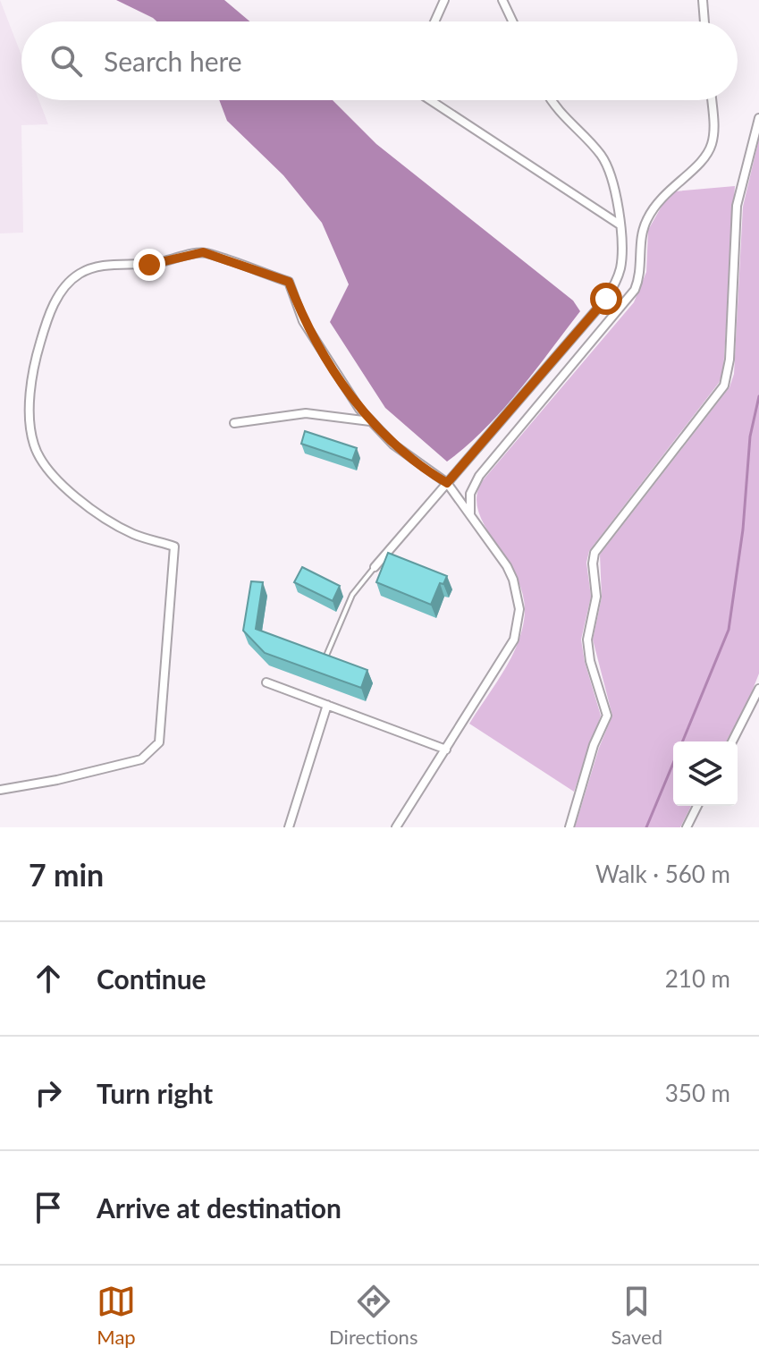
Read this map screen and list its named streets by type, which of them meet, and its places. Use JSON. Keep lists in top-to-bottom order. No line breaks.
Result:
{"page":{"search":"Search here","heading":["7 min","Walk · 560 m"],"list":[["Continue","210 m"],["Turn right","350 m"],"Arrive at destination"],"nav":["Map","Directions","Saved"]}}
